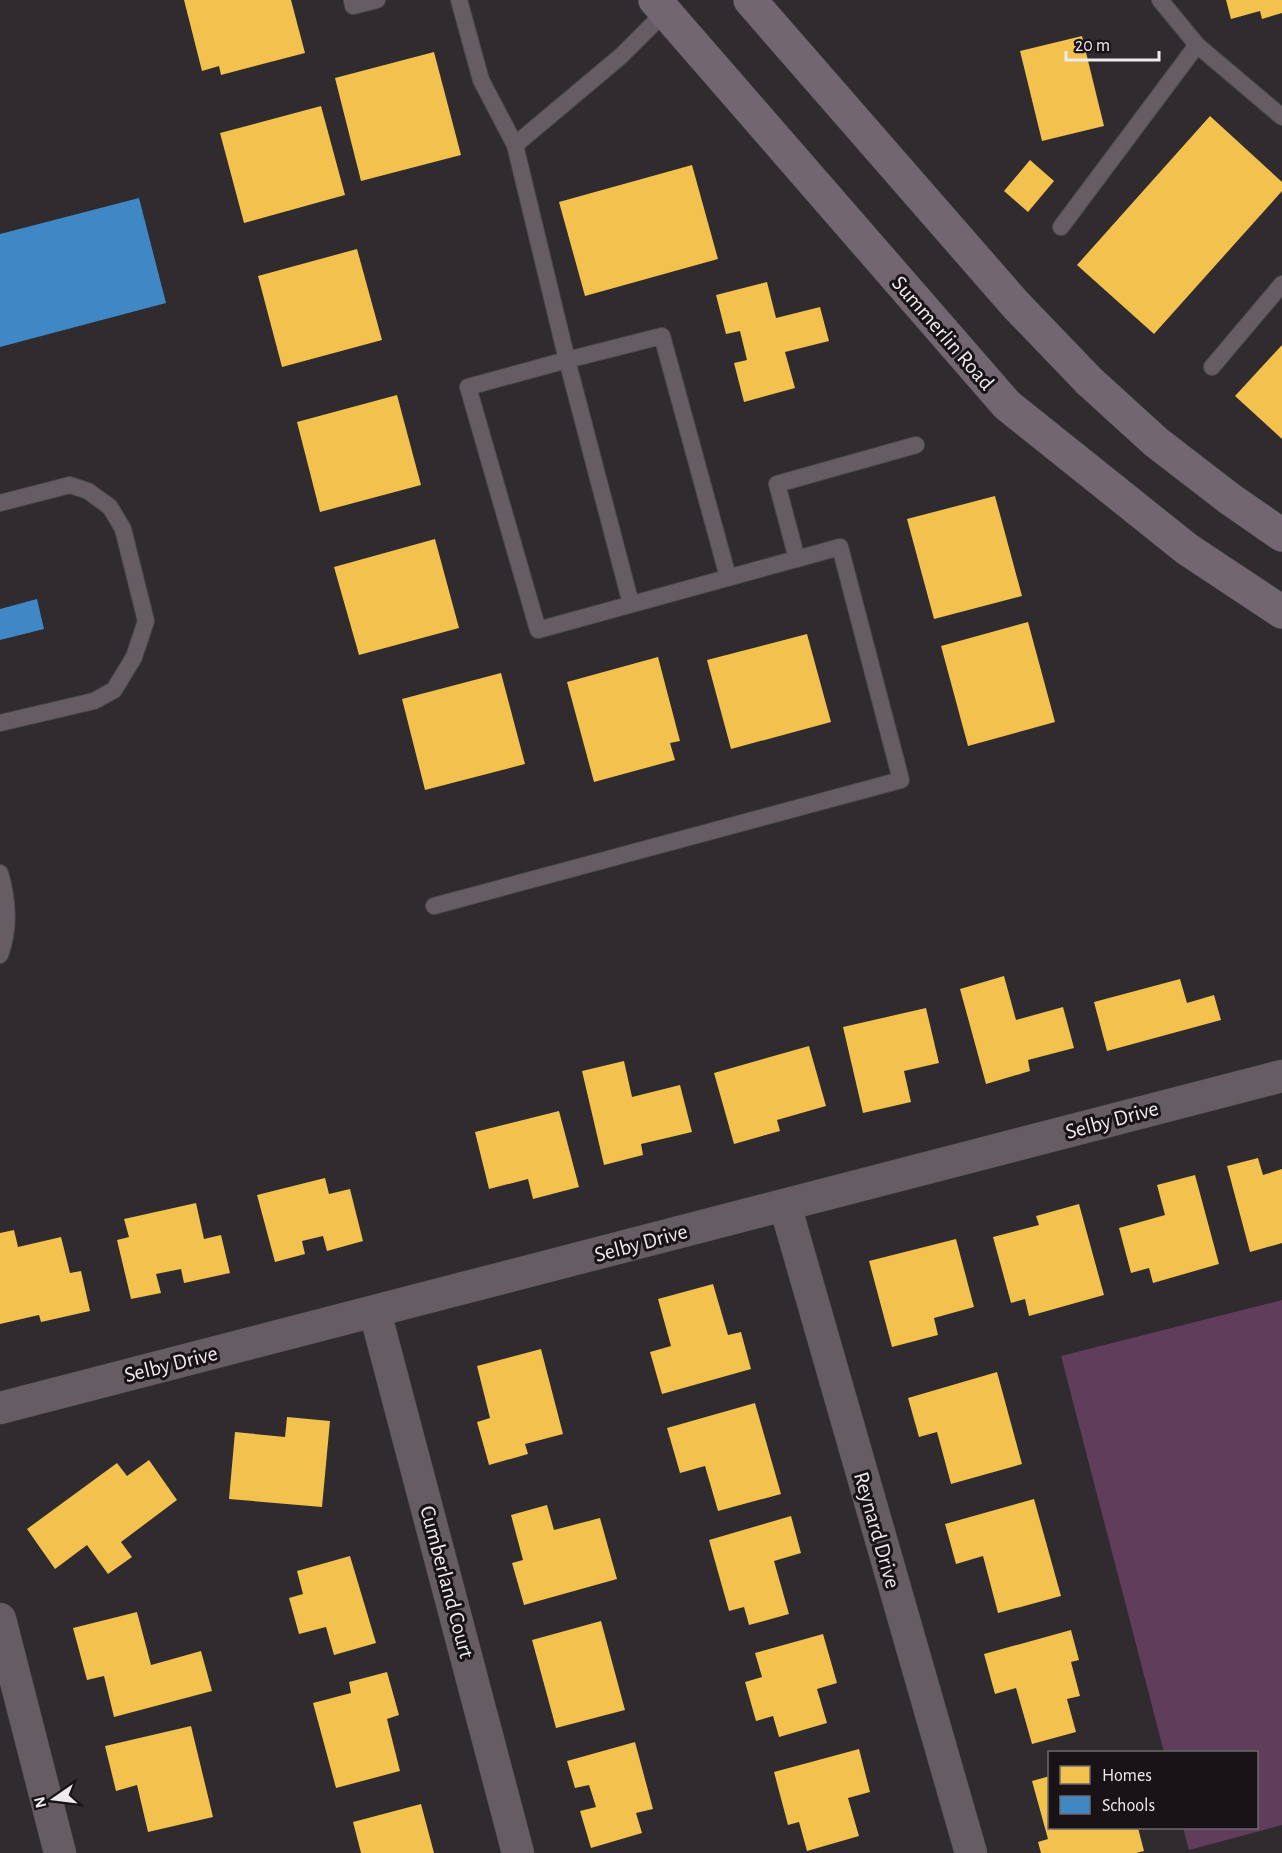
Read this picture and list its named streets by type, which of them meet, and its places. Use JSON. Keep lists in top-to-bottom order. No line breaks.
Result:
{"streets":{"main road":["Summerlin Road"],"street":["Selby Drive","Reynard Drive","Cumberland Court"]},"crossings":[["Selby Drive","Reynard Drive"],["Selby Drive","Cumberland Court"]],"legend":["Homes","Schools"],"scale_bar":"20 m","north":"left"}
